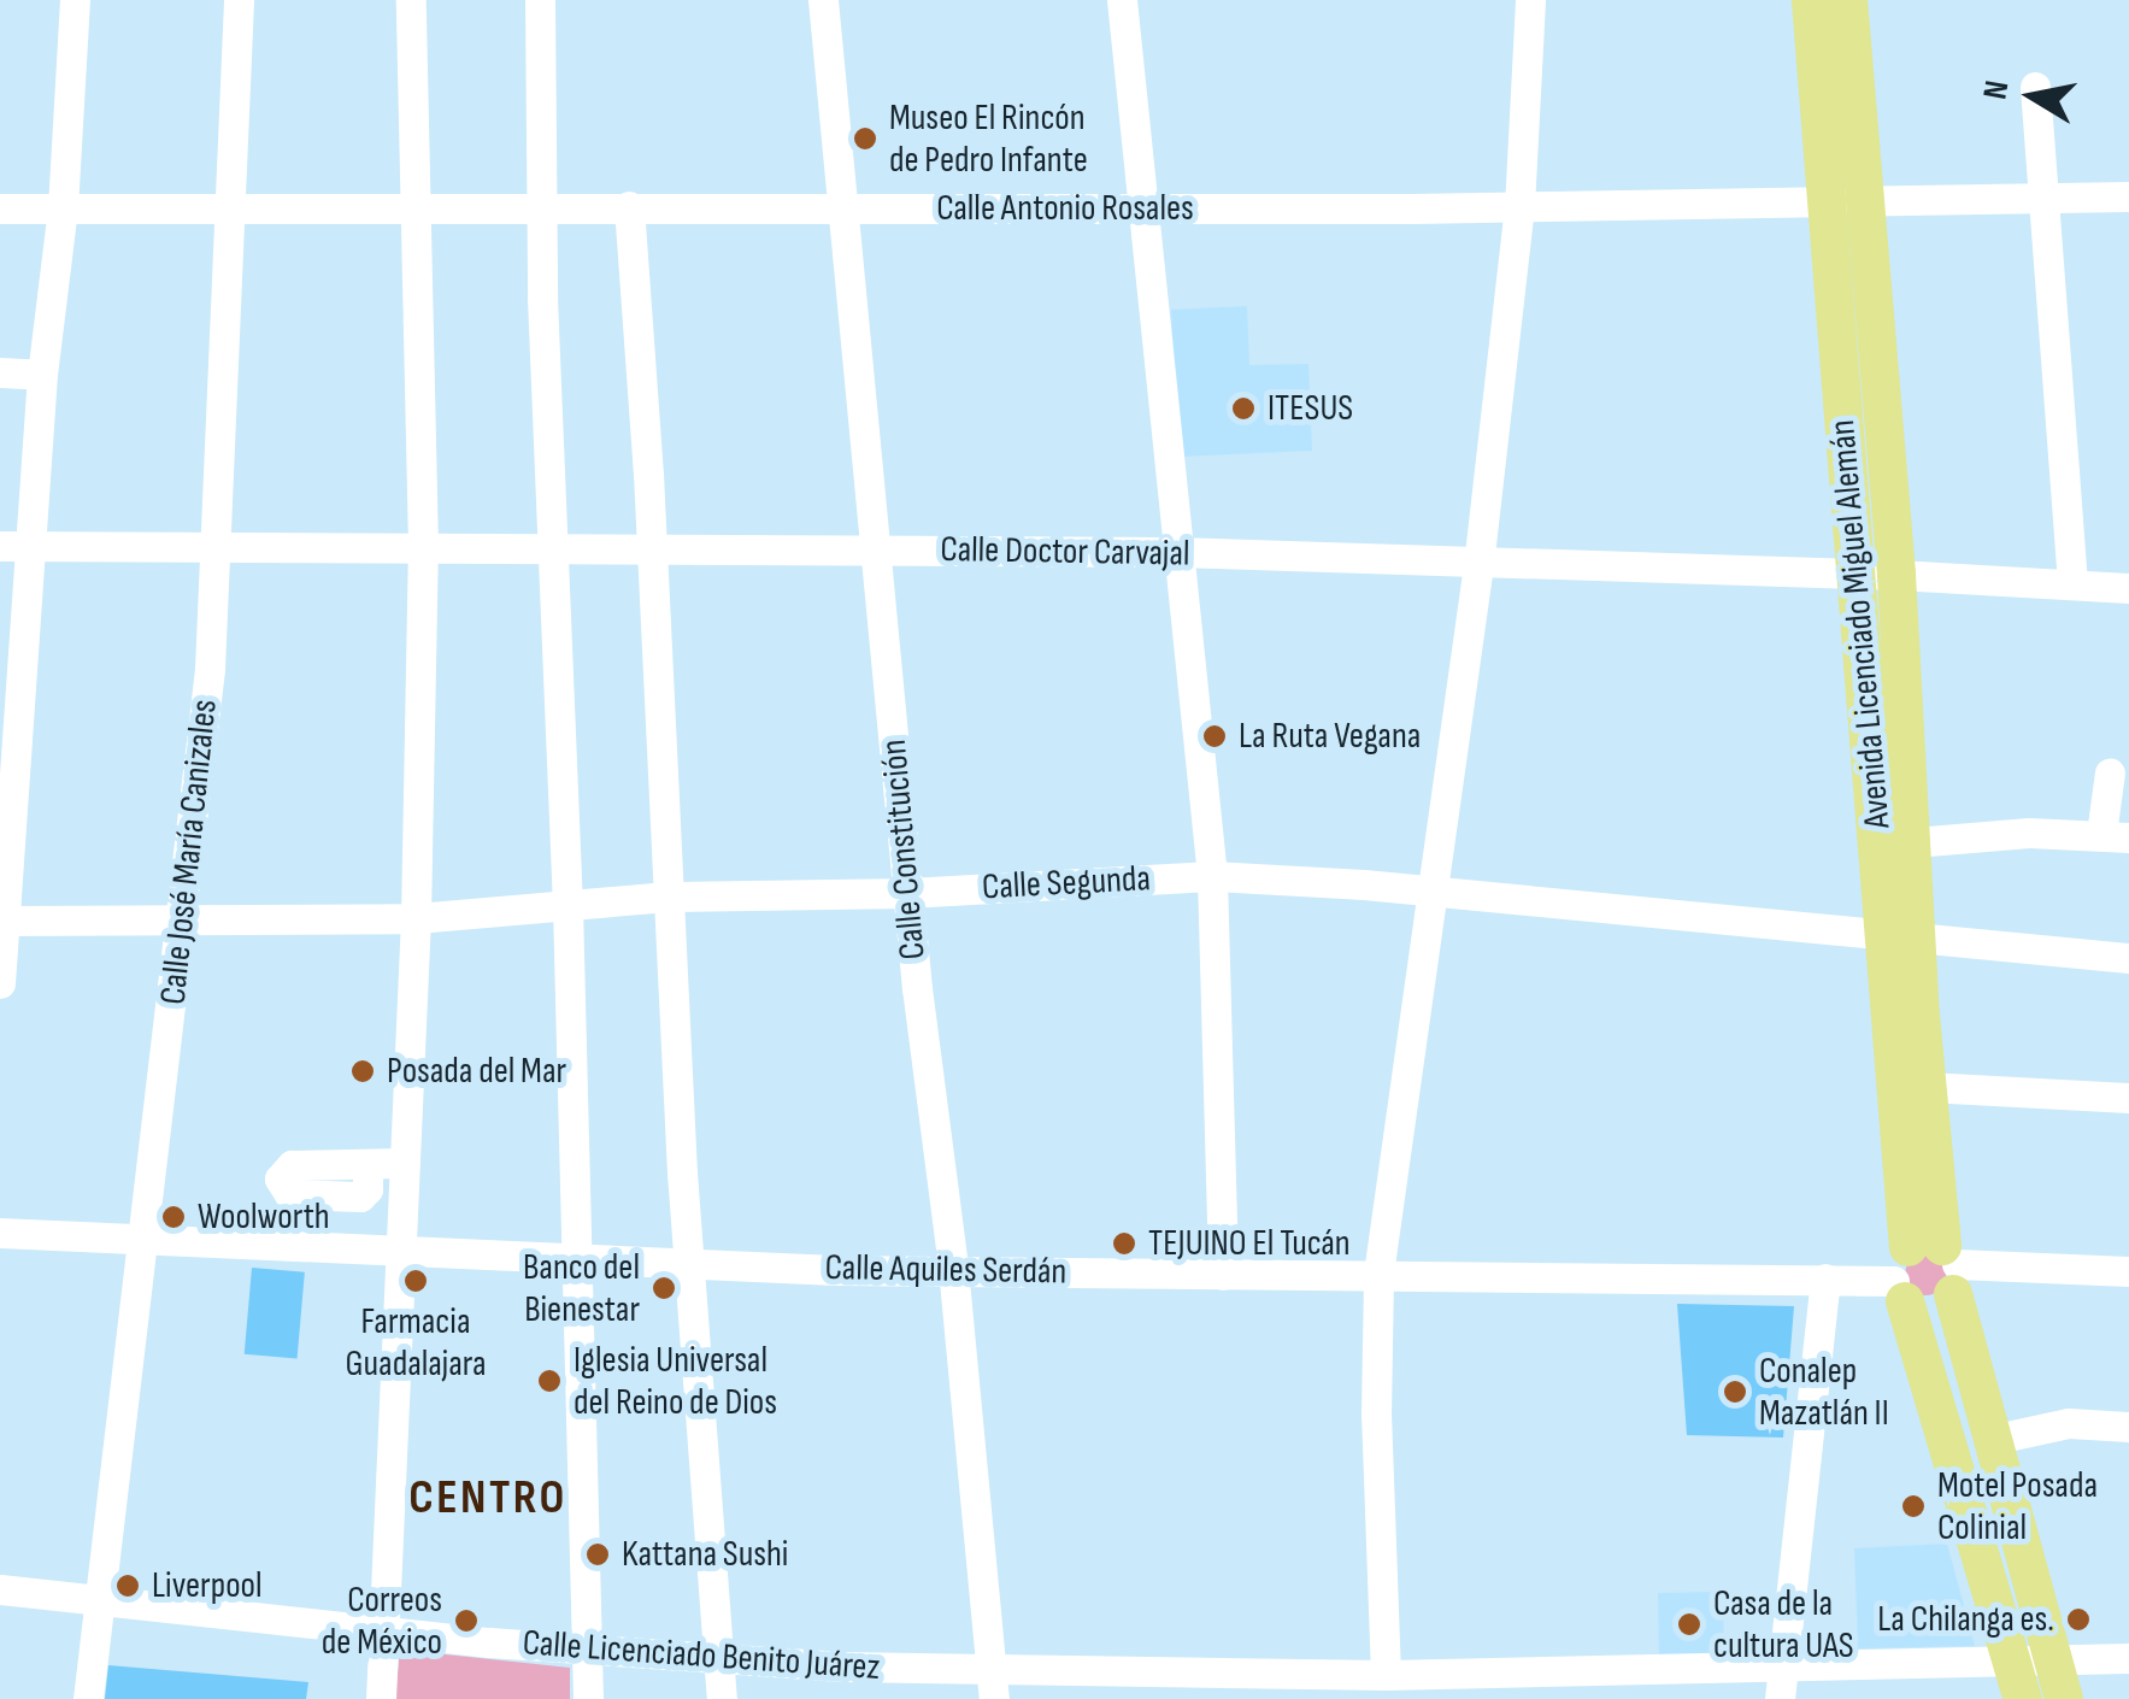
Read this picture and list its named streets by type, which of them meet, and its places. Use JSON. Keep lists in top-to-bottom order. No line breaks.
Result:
{"streets":{"main road":["Avenida Licenciado Miguel Alemán"],"street":["Calle Antonio Rosales","Calle Doctor Carvajal","Calle Constitución","Calle José María Canizales","Calle Segunda","Calle Aquiles Serdán","Calle Licenciado Benito Juárez"]},"crossings":[["Calle Antonio Rosales","Avenida Licenciado Miguel Alemán"],["Calle Antonio Rosales","Calle Constitución"],["Calle Antonio Rosales","Calle José María Canizales"],["Calle Doctor Carvajal","Avenida Licenciado Miguel Alemán"],["Calle Doctor Carvajal","Calle Constitución"],["Calle Doctor Carvajal","Calle José María Canizales"],["Avenida Licenciado Miguel Alemán","Calle Segunda"],["Avenida Licenciado Miguel Alemán","Calle Aquiles Serdán"],["Avenida Licenciado Miguel Alemán","Calle Licenciado Benito Juárez"],["Calle Constitución","Calle Segunda"],["Calle Constitución","Calle Aquiles Serdán"],["Calle Constitución","Calle Licenciado Benito Juárez"],["Calle José María Canizales","Calle Segunda"],["Calle José María Canizales","Calle Aquiles Serdán"],["Calle José María Canizales","Calle Licenciado Benito Juárez"]],"districts":["CENTRO"],"places":["Museo El Rincón de Pedro Infante","ITESUS","La Ruta Vegana","Posada del Mar","Woolworth","TEJUINO El Tucán","Farmacia Guadalajara","Banco del Bienestar","Iglesia Universal del Reino de Dios","Conalep Mazatlán II","Motel Posada Colinial","Kattana Sushi","Liverpool","La Chilanga es.","Correos de México","Casa de la cultura UAS"],"north":"left"}
